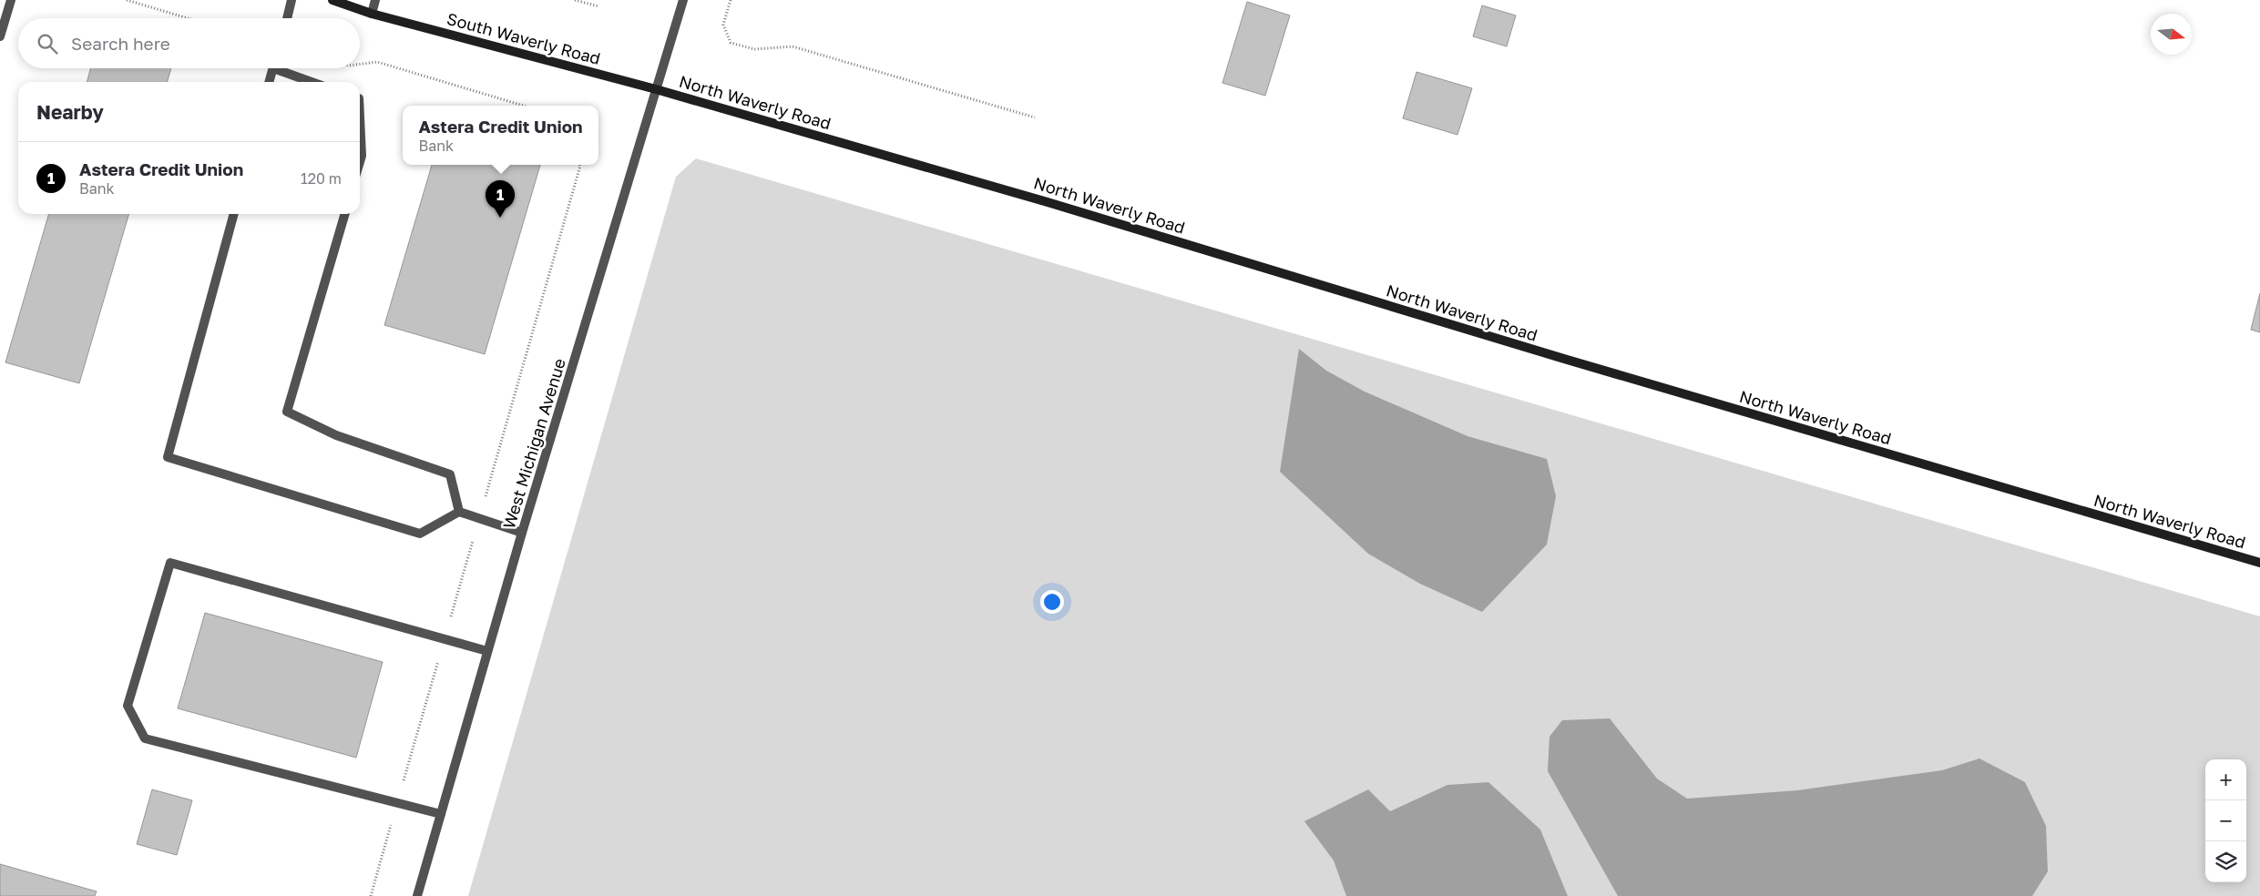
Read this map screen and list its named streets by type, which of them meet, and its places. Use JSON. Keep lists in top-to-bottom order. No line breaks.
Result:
{"streets":{"main road":["South Waverly Road","North Waverly Road"],"street":["West Michigan Avenue"]},"crossings":[["South Waverly Road","North Waverly Road"],["South Waverly Road","West Michigan Avenue"],["North Waverly Road","West Michigan Avenue"]],"north":"right","page":{"search":"Search here","heading":"Nearby","popup":["Astera Credit Union","Bank"],"list":[{"mark":"1","name":"Astera Credit Union","note":"Bank","value":"120 m"}],"pins":"1","map_buttons":["+","−"]}}
